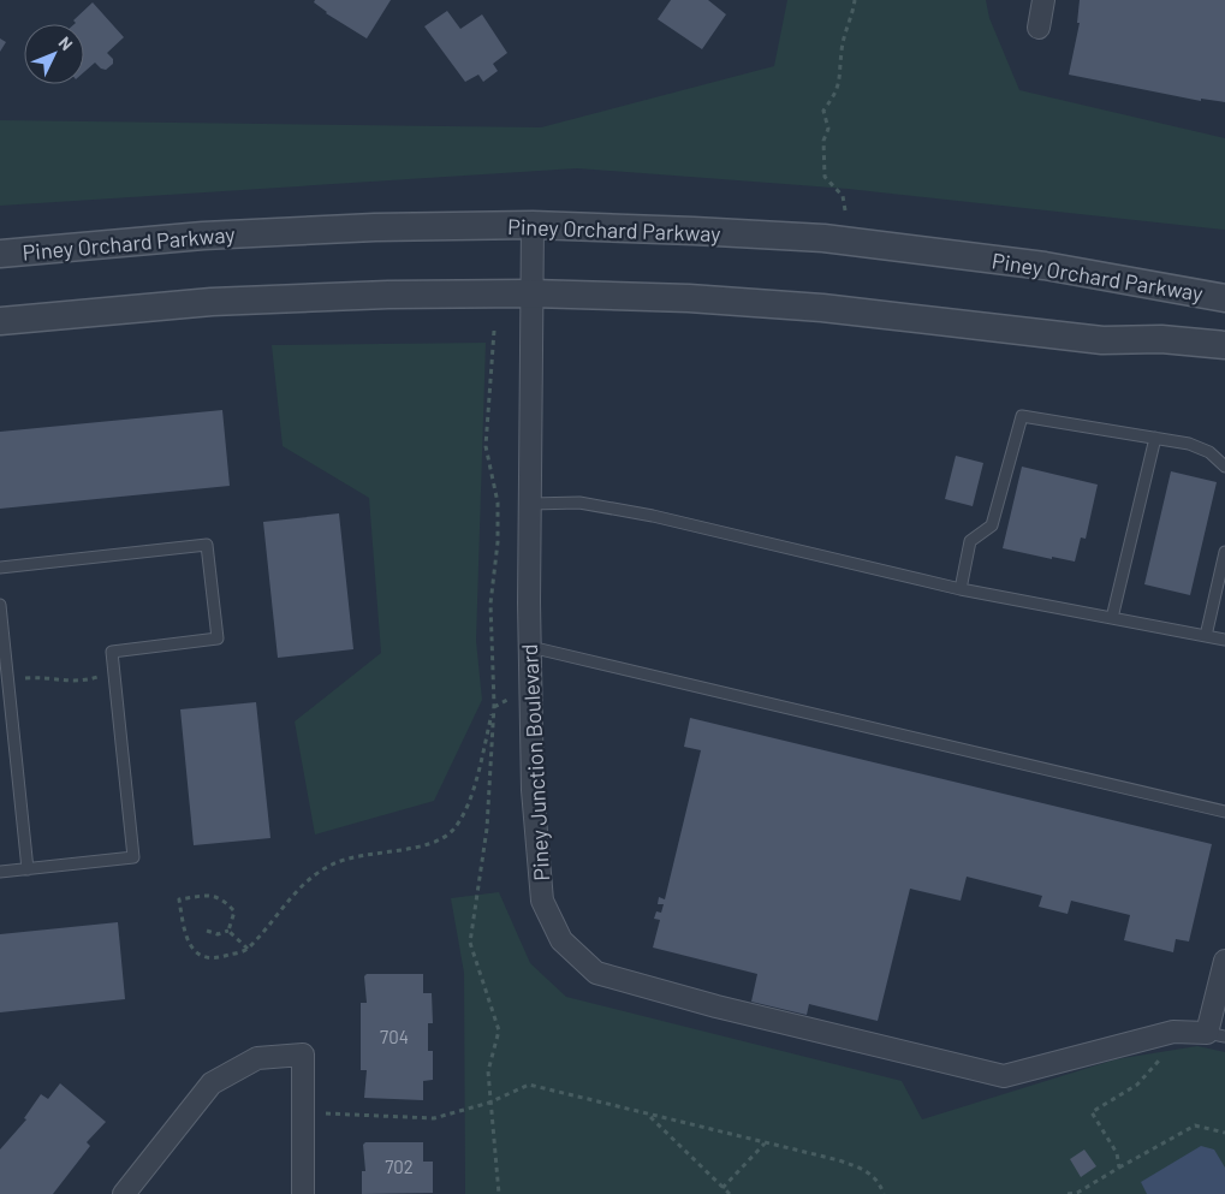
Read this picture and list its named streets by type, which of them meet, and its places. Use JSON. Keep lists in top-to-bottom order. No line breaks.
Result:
{"streets":{"street":["Piney Orchard Parkway","Piney Junction Boulevard"]},"crossings":[["Piney Orchard Parkway","Piney Junction Boulevard"]],"house_numbers":["704","702"],"north":"top right"}
